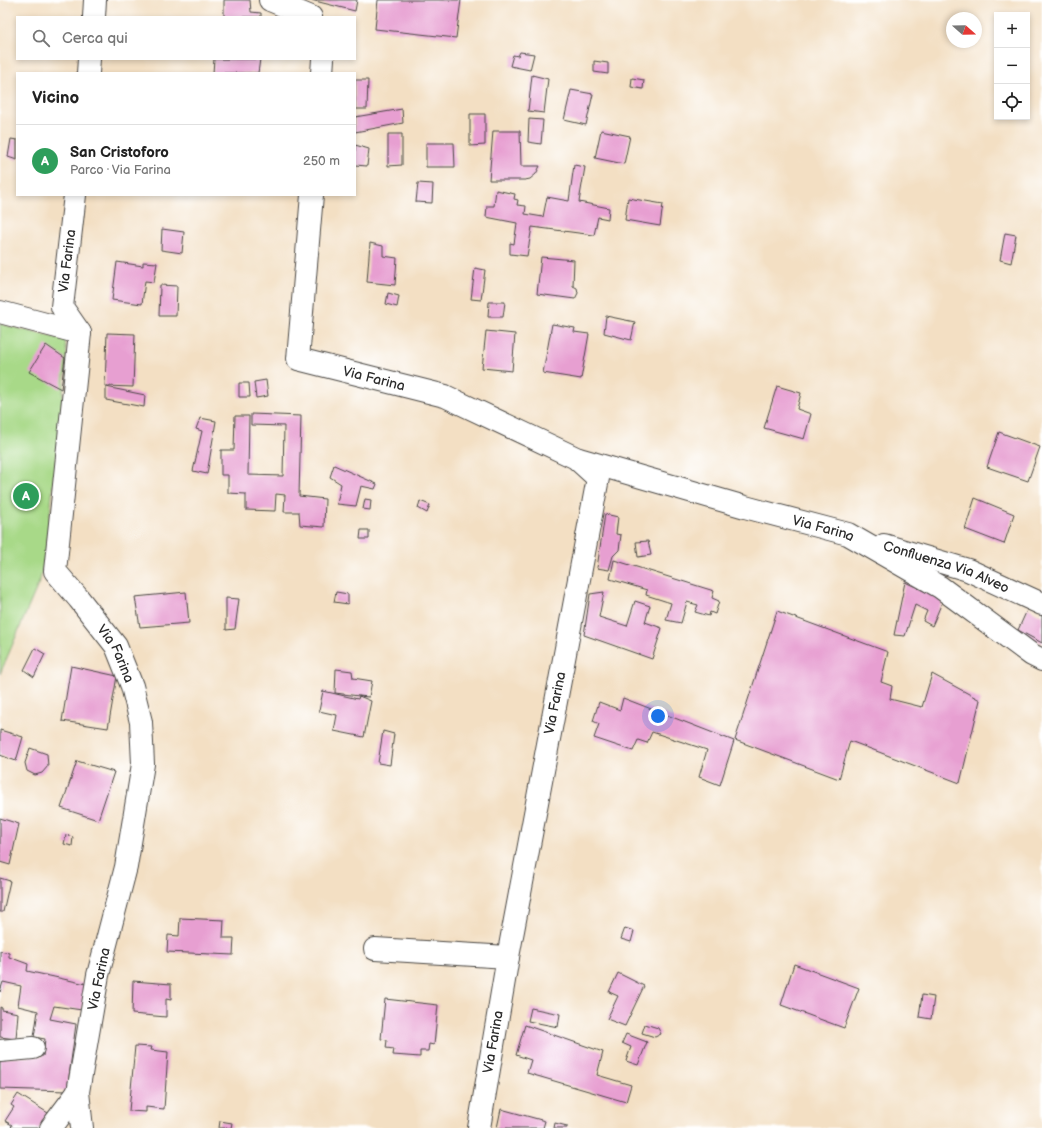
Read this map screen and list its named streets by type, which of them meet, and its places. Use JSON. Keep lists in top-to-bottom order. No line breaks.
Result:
{"streets":{"street":["Via Farina","Confluenza Via Alveo"]},"crossings":[["Via Farina","Confluenza Via Alveo"]],"north":"right","page":{"map_buttons":["+","−"],"search":"Cerca qui","heading":"Vicino","list":[{"mark":"A","name":"San Cristoforo","note":"Parco · Via Farina","value":"250 m"}],"pins":"A"}}
